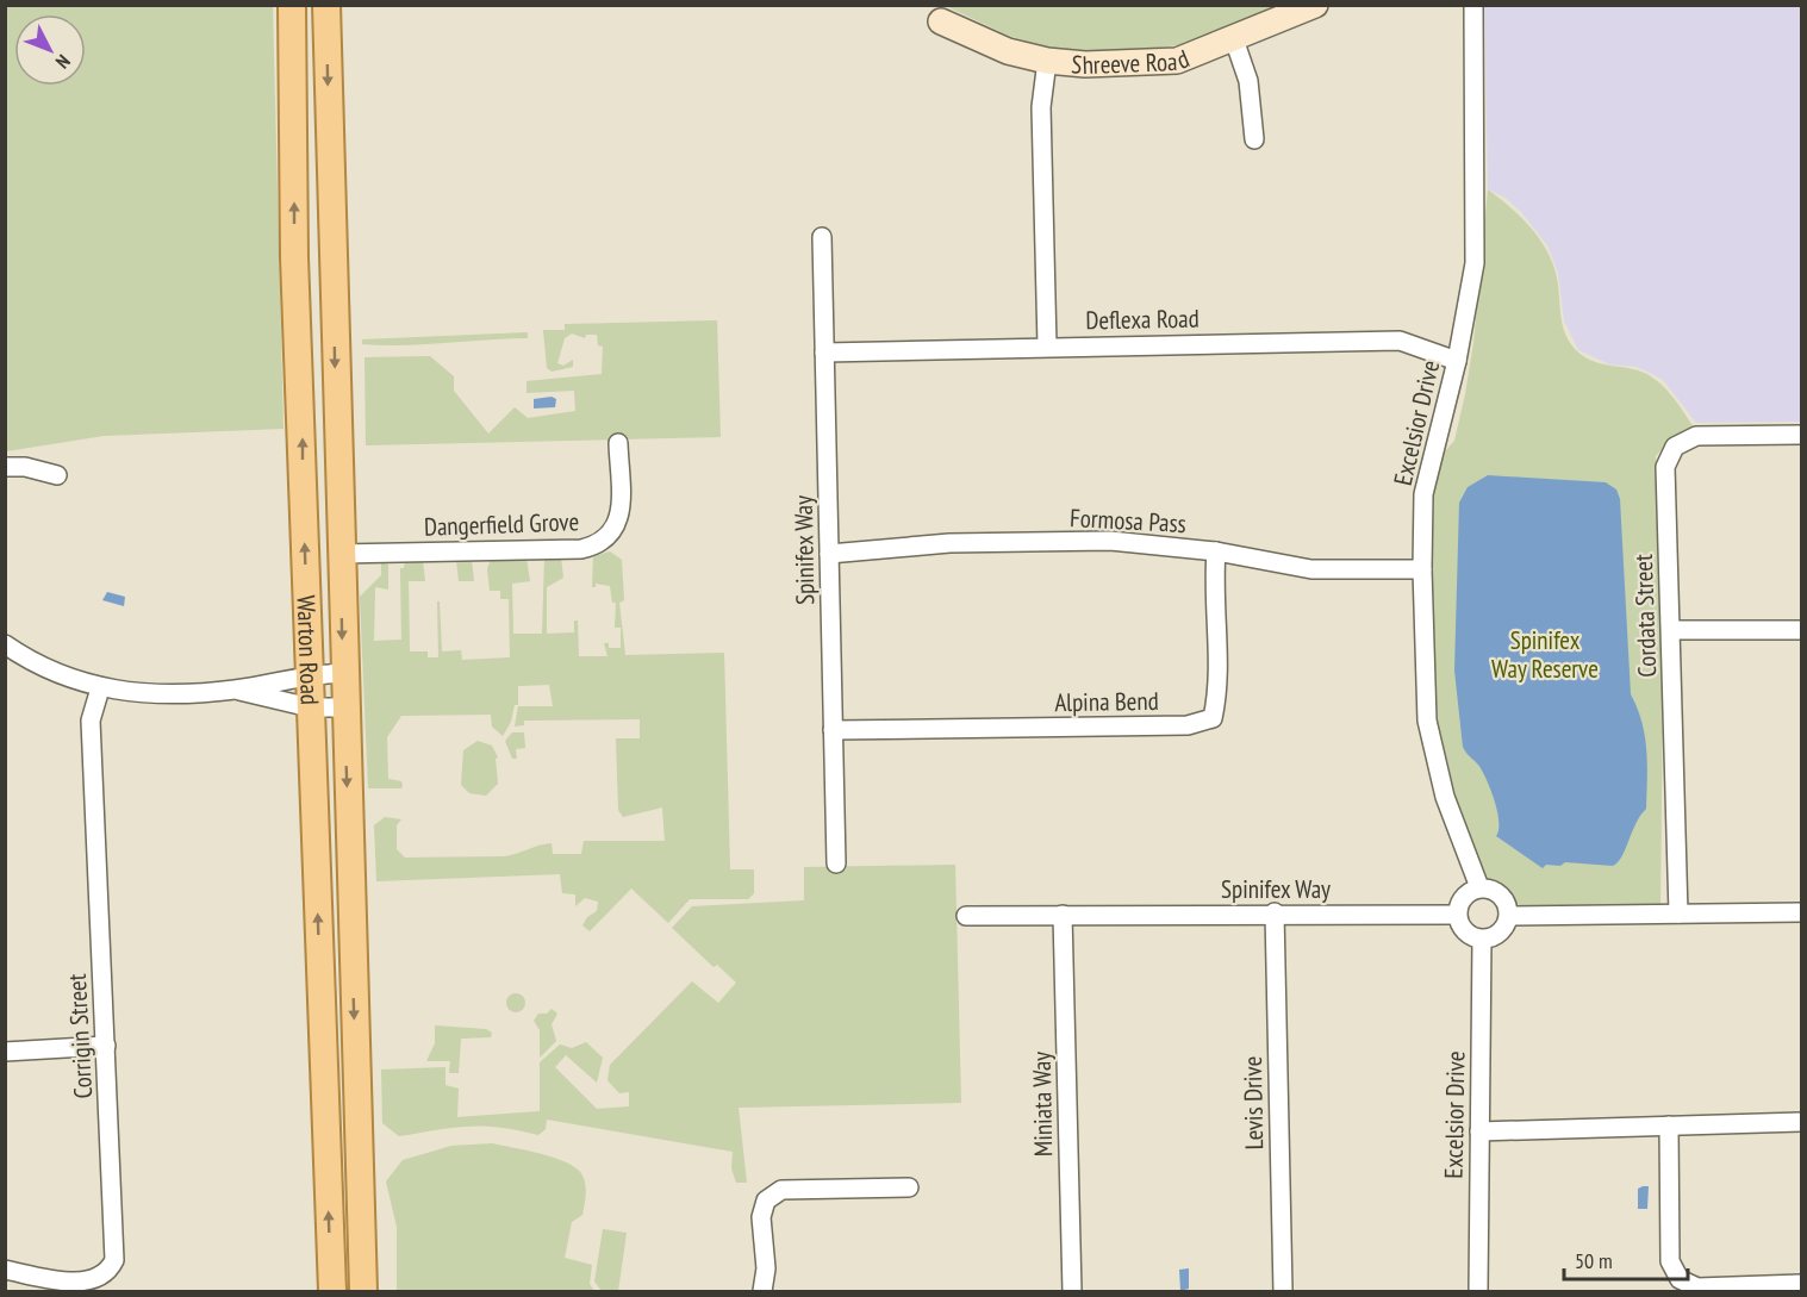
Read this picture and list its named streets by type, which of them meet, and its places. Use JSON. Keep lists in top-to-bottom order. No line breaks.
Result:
{"streets":{"main road":["Warton Road"],"street":["Shreeve Road","Deflexa Road","Excelsior Drive","Formosa Pass","Dangerfield Grove","Spinifex Way","Cordata Street","Alpina Bend","Corrigin Street","Levis Drive","Miniata Way"]},"crossings":[["Deflexa Road","Excelsior Drive"],["Deflexa Road","Spinifex Way"],["Excelsior Drive","Formosa Pass"],["Excelsior Drive","Spinifex Way"],["Formosa Pass","Spinifex Way"],["Formosa Pass","Alpina Bend"],["Dangerfield Grove","Warton Road"],["Spinifex Way","Alpina Bend"],["Spinifex Way","Levis Drive"],["Spinifex Way","Miniata Way"]],"parks":["Spinifex Way Reserve"],"scale_bar":"50 m","north":"bottom right"}
